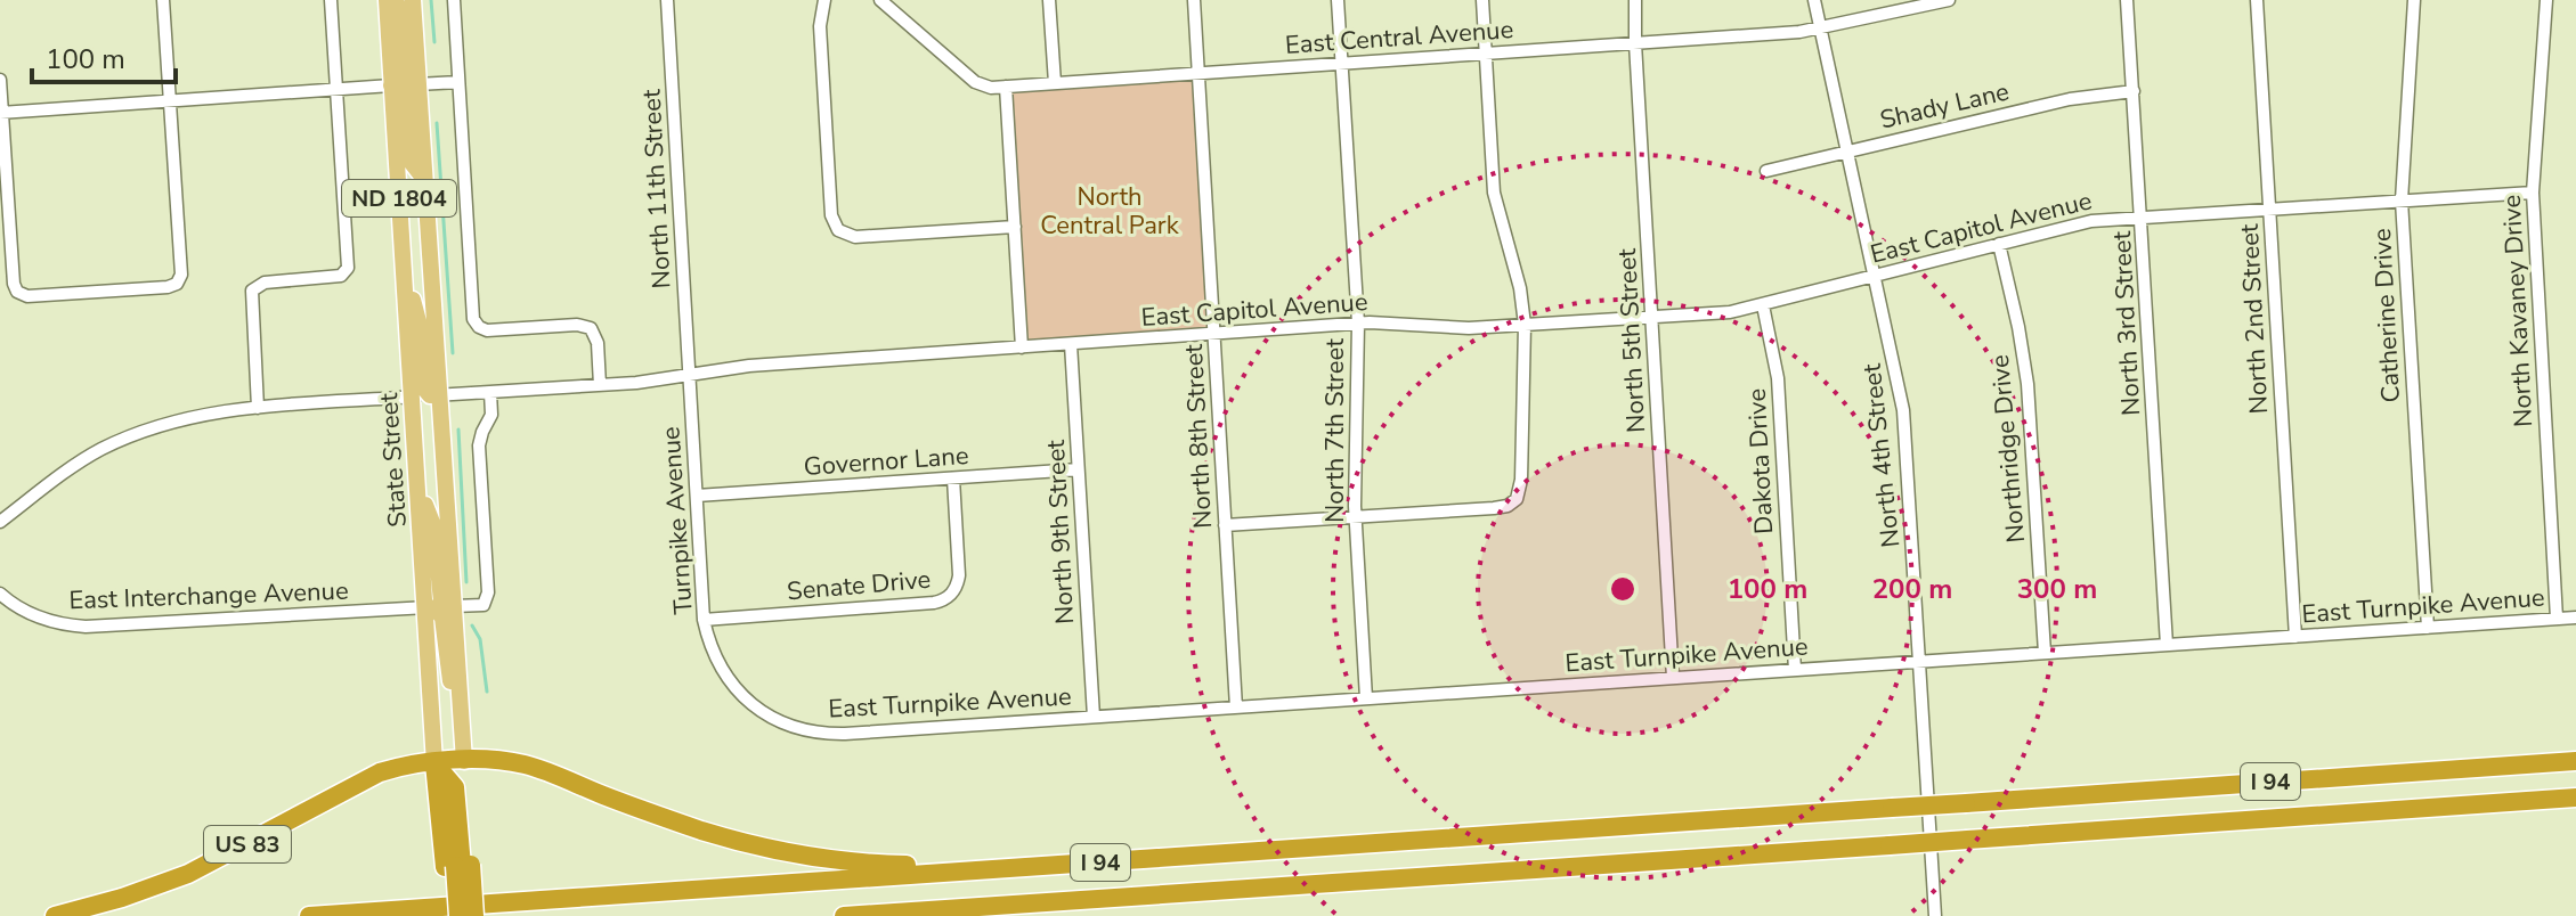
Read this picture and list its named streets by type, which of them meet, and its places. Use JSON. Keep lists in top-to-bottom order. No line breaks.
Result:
{"streets":{"highway":["ND 1804","State Street","I 94","US 83"],"street":["East Central Avenue","Shady Lane","North 11th Street","East Capitol Avenue","North Kavaney Drive","Catherine Drive","North 2nd Street","North 3rd Street","North 5th Street","North 7th Street","North 8th Street","Northridge Drive","North 4th Street","Governor Lane","Dakota Drive","Turnpike Avenue","North 9th Street","Senate Drive","East Interchange Avenue","East Turnpike Avenue"]},"crossings":[["East Central Avenue","North 5th Street"],["East Central Avenue","North 7th Street"],["East Central Avenue","North 8th Street"],["East Central Avenue","North 4th Street"],["Shady Lane","North 3rd Street"],["Shady Lane","North 4th Street"],["North 11th Street","East Capitol Avenue"],["North 11th Street","Turnpike Avenue"],["East Capitol Avenue","North Kavaney Drive"],["East Capitol Avenue","Catherine Drive"],["East Capitol Avenue","North 2nd Street"],["East Capitol Avenue","North 3rd Street"],["East Capitol Avenue","North 5th Street"],["East Capitol Avenue","North 7th Street"],["East Capitol Avenue","North 8th Street"],["East Capitol Avenue","Northridge Drive"],["East Capitol Avenue","North 4th Street"],["East Capitol Avenue","State Street"],["East Capitol Avenue","Dakota Drive"],["East Capitol Avenue","Turnpike Avenue"],["East Capitol Avenue","North 9th Street"],["North Kavaney Drive","East Turnpike Avenue"],["Catherine Drive","East Turnpike Avenue"],["North 2nd Street","East Turnpike Avenue"],["North 3rd Street","East Turnpike Avenue"],["North 5th Street","East Turnpike Avenue"],["North 7th Street","East Turnpike Avenue"],["North 8th Street","East Turnpike Avenue"],["Northridge Drive","East Turnpike Avenue"],["North 4th Street","East Turnpike Avenue"],["State Street","East Interchange Avenue"],["State Street","US 83"],["Governor Lane","Turnpike Avenue"],["Governor Lane","North 9th Street"],["Governor Lane","Senate Drive"],["Dakota Drive","East Turnpike Avenue"],["Turnpike Avenue","Senate Drive"],["Turnpike Avenue","East Turnpike Avenue"],["North 9th Street","East Turnpike Avenue"]],"parks":["North Central Park"],"scale_bar":"100 m","rings":["100 m","200 m","300 m"]}
